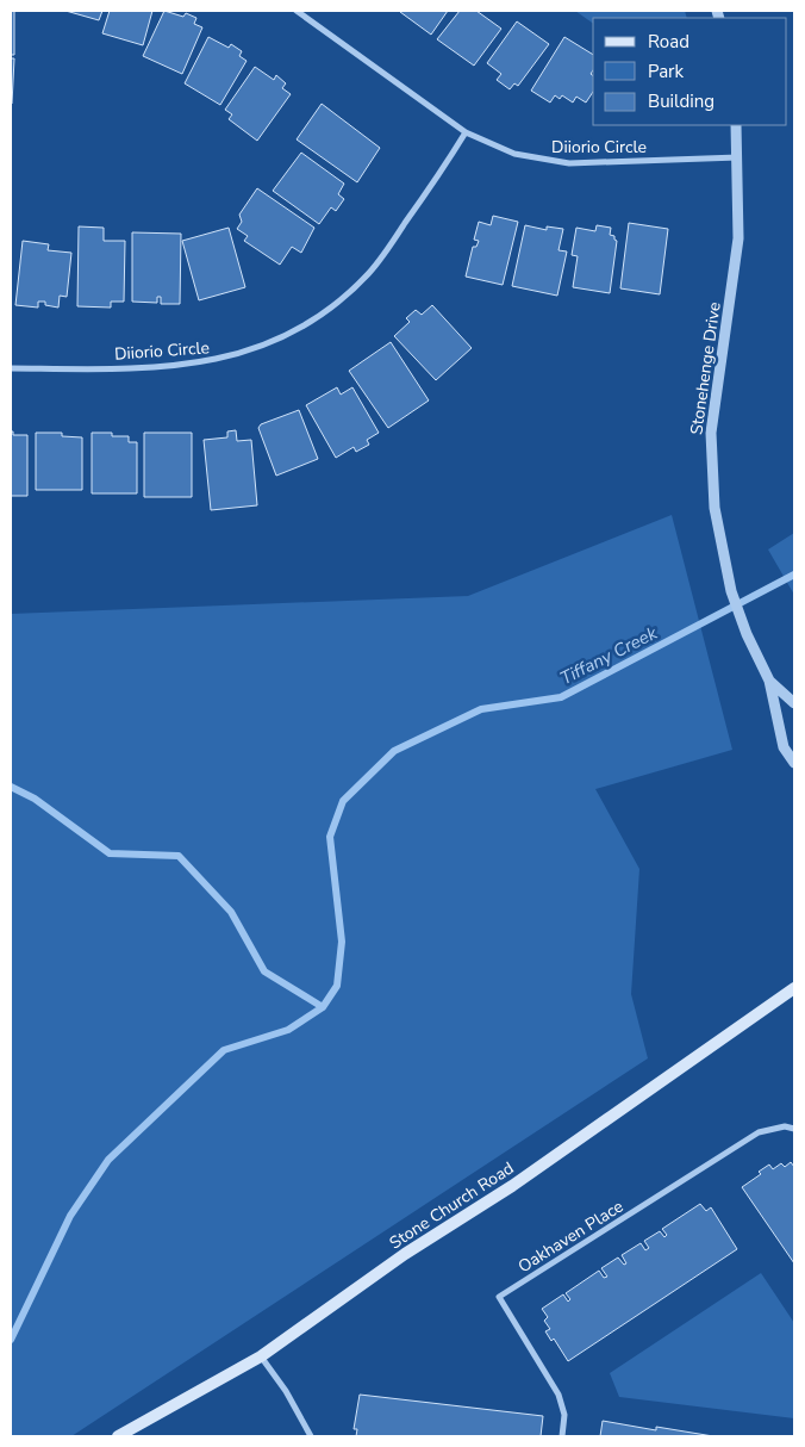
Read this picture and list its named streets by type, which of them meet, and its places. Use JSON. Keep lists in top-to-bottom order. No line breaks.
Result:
{"streets":{"main road":["Stone Church Road"],"street":["Diiorio Circle","Stonehenge Drive","Oakhaven Place"]},"crossings":[["Diiorio Circle","Stonehenge Drive"]],"water":["Tiffany Creek"],"legend":["Road","Park","Building"]}
